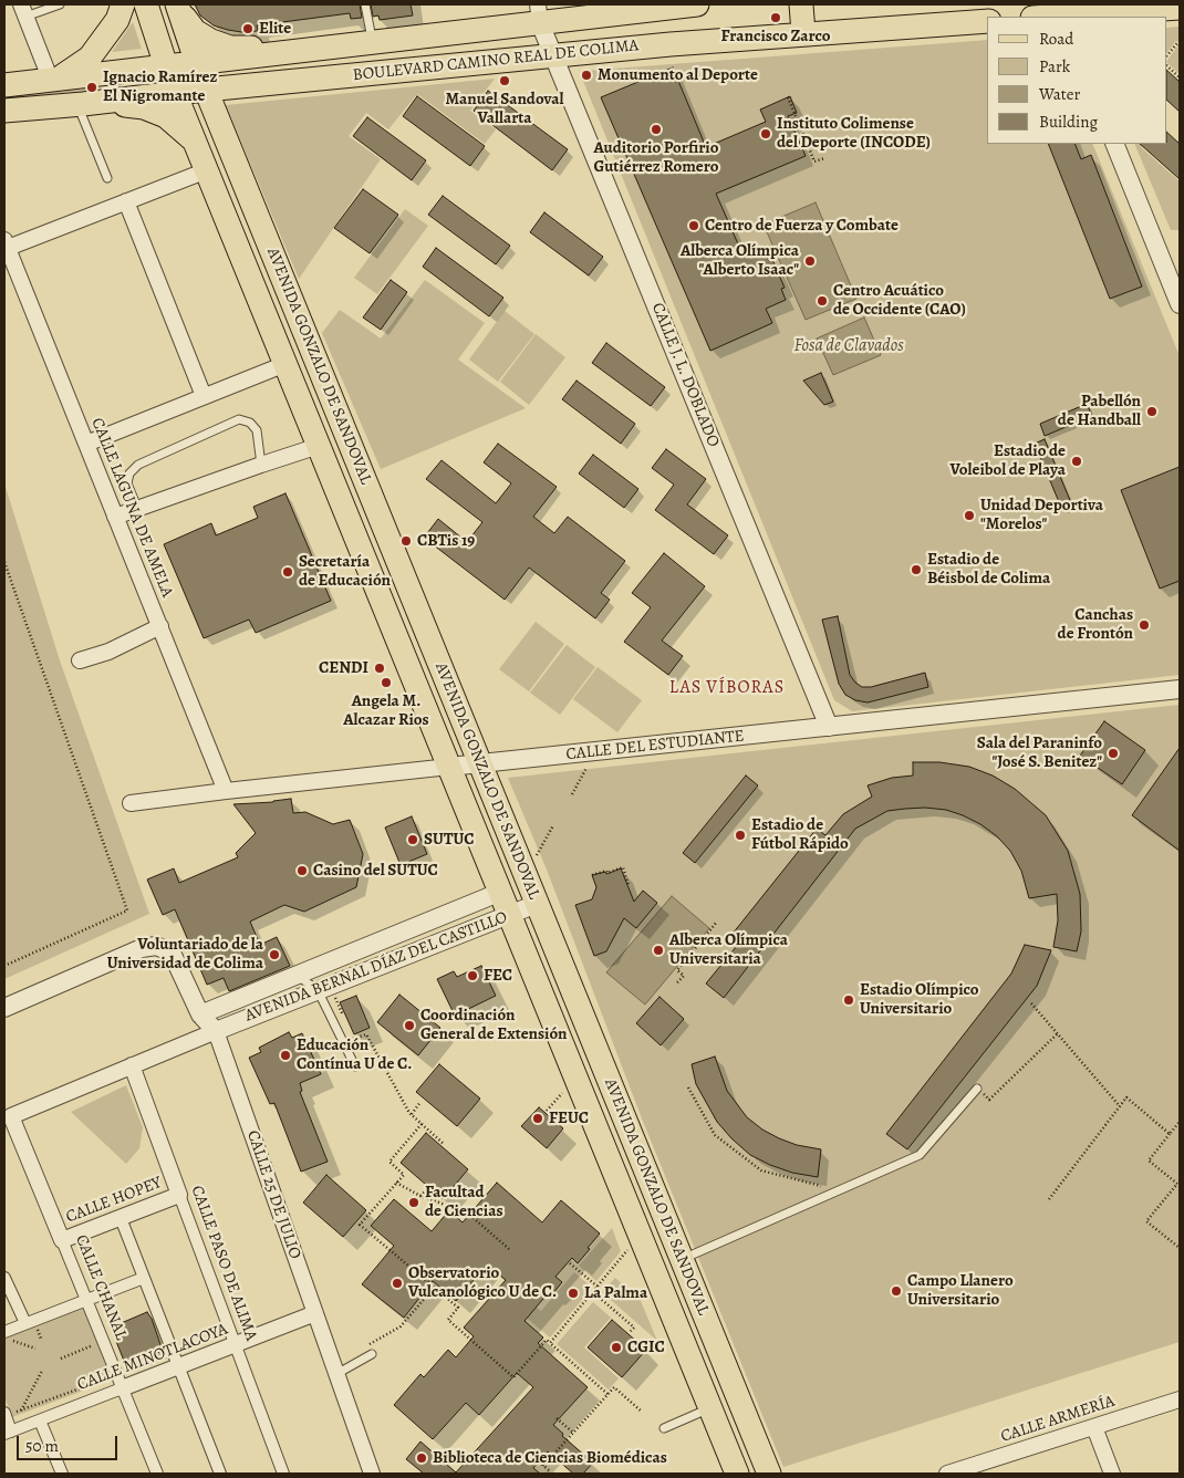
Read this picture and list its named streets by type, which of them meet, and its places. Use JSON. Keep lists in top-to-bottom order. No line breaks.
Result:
{"streets":{"main road":["BOULEVARD CAMINO REAL DE COLIMA","AVENIDA GONZALO DE SANDOVAL"],"street":["CALLE J. L. DOBLADO","CALLE LAGUNA DE AMELA","CALLE DEL ESTUDIANTE","AVENIDA BERNAL DÍAZ DEL CASTILLO","CALLE 25 DE JULIO","CALLE HOPEY","CALLE PASO DE ALIMA","CALLE CHANAL","CALLE MINOTLACOYA","CALLE ARMERÍA"]},"crossings":[["BOULEVARD CAMINO REAL DE COLIMA","AVENIDA GONZALO DE SANDOVAL"],["BOULEVARD CAMINO REAL DE COLIMA","CALLE J. L. DOBLADO"],["AVENIDA GONZALO DE SANDOVAL","CALLE DEL ESTUDIANTE"],["AVENIDA GONZALO DE SANDOVAL","AVENIDA BERNAL DÍAZ DEL CASTILLO"],["CALLE J. L. DOBLADO","CALLE DEL ESTUDIANTE"],["CALLE LAGUNA DE AMELA","CALLE DEL ESTUDIANTE"],["AVENIDA BERNAL DÍAZ DEL CASTILLO","CALLE 25 DE JULIO"],["CALLE 25 DE JULIO","CALLE MINOTLACOYA"],["CALLE HOPEY","CALLE PASO DE ALIMA"],["CALLE HOPEY","CALLE CHANAL"],["CALLE PASO DE ALIMA","CALLE MINOTLACOYA"],["CALLE CHANAL","CALLE MINOTLACOYA"]],"districts":["LAS VÍBORAS"],"water":["Fosa de Clavados"],"places":["Francisco Zarco","Elite","Monumento al Deporte","Manuel Sandoval Vallarta","Ignacio Ramírez El Nigromante","Auditorio Porfirio Gutiérrez Romero","Instituto Colimense del Deporte (INCODE)","Centro de Fuerza y Combate","Alberca Olímpica \"Alberto Isaac\"","Centro Acuático de Occidente (CAO)","Pabellón de Handball","Estadio de Voleibol de Playa","Unidad Deportiva \"Morelos\"","CBTis 19","Estadio de Béisbol de Colima","Secretaría de Educación","Canchas de Frontón","CENDI","Angela M. Alcazar Rios","Sala del Paraninfo \"José S. Benitez\"","Estadio de Fútbol Rápido","SUTUC","Casino del SUTUC","Alberca Olímpica Universitaria","Voluntariado de la Universidad de Colima","FEC","Estadio Olímpico Universitario","Coordinación General de Extensión","Educación Contínua U de C.","FEUC","Facultad de Ciencias","Observatorio Vulcanológico U de C.","Campo Llanero Universitario","La Palma","CGIC","Biblioteca de Ciencias Biomédicas"],"legend":["Road","Park","Water","Building"],"scale_bar":"50 m"}
